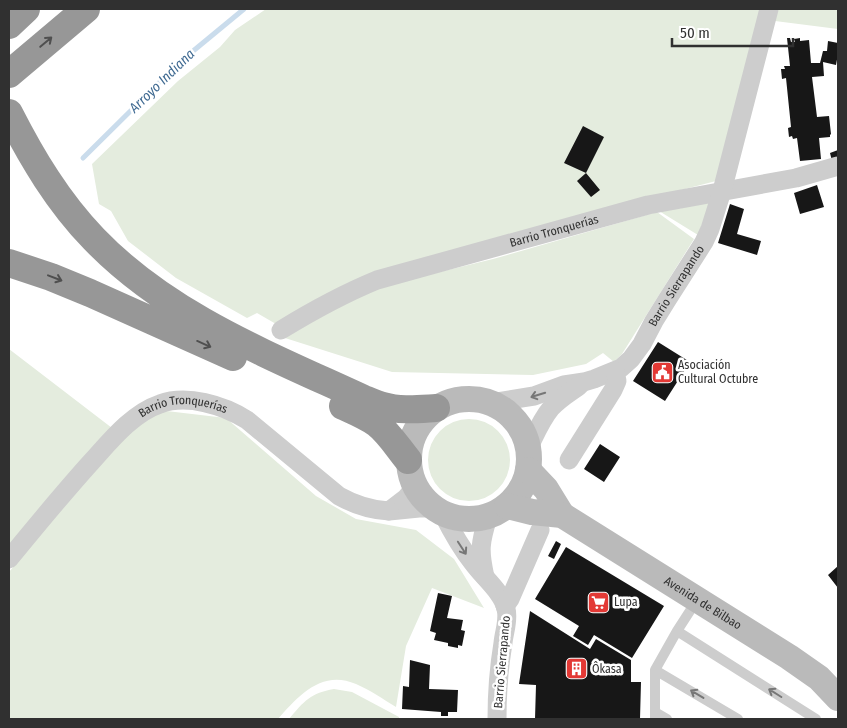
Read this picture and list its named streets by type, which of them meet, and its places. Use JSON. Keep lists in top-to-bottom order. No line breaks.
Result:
{"streets":{"main road":["Avenida de Bilbao"],"street":["Barrio Tronquerías","Barrio Sierrapando"]},"crossings":[["Barrio Tronquerías","Barrio Sierrapando"]],"water":["Arroyo Indiana"],"places":{"public building":["Asociación Cultural Octubre"],"supermarket":["Lupa"],"building":["Ôkasa"]},"scale_bar":"50 m"}
